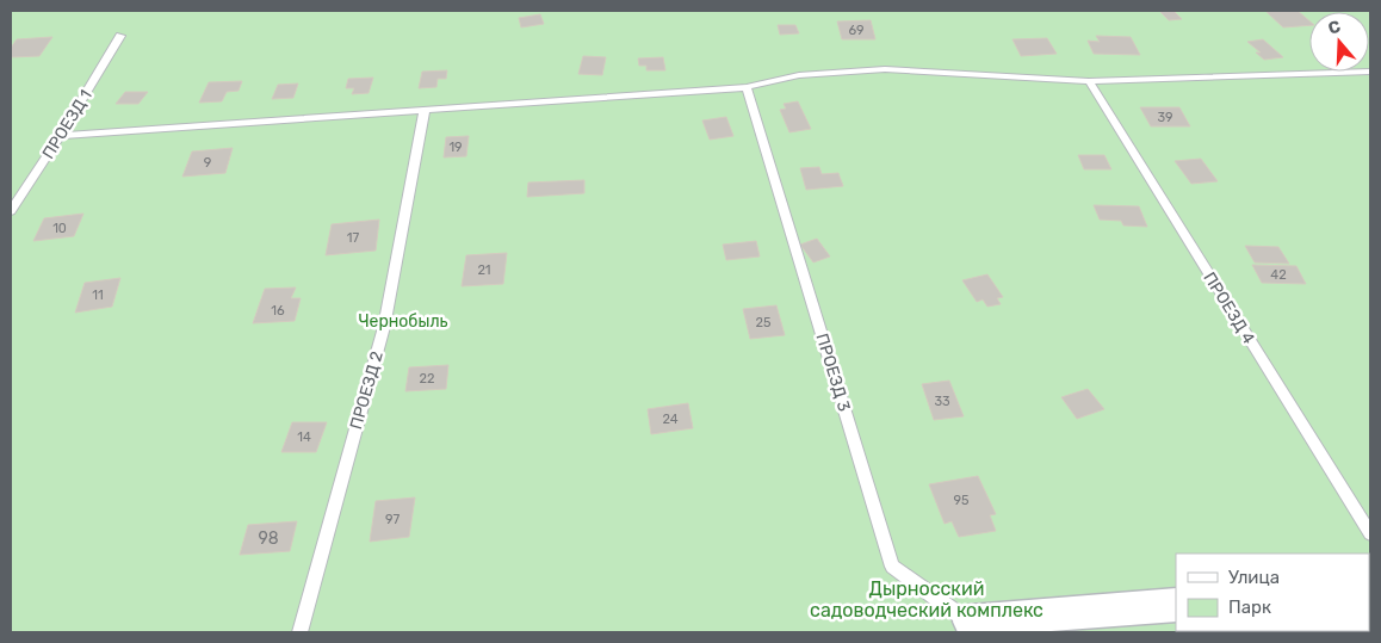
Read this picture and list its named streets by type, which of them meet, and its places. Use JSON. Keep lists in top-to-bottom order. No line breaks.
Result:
{"streets":{"lane":["ПРОЕЗД 1","ПРОЕЗД 4","ПРОЕЗД 3","ПРОЕЗД 2"]},"parks":["Чернобыль","Дырносский садоводческий комплекс"],"house_numbers":["69","39","19","9","10","17","21","42","11","16","25","22","33","24","14","95","97","98"],"legend":["Улица","Парк"],"north":"top"}
